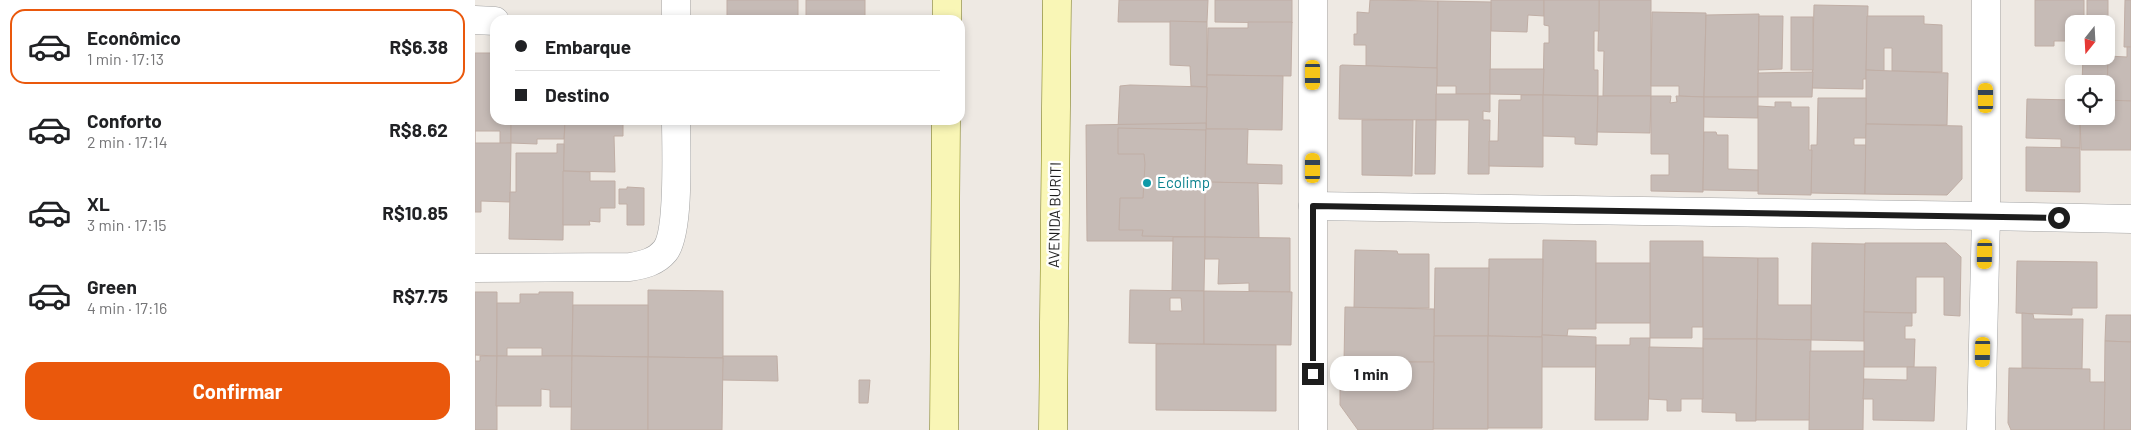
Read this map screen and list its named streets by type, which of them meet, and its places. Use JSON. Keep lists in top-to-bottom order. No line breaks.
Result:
{"streets":{"main road":["AVENIDA BURITI"]},"places":["Ecolimp"],"north":"bottom","page":{"list":[{"name":"Econômico","note":"1 min · 17:13","value":"R$6.38"},{"name":"Conforto","note":"2 min · 17:14","value":"R$8.62"},{"name":"XL","note":"3 min · 17:15","value":"R$10.85"},{"name":"Green","note":"4 min · 17:16","value":"R$7.75"}],"banner":["Embarque","Destino"],"buttons":"Confirmar","bubble":"1 min"}}
